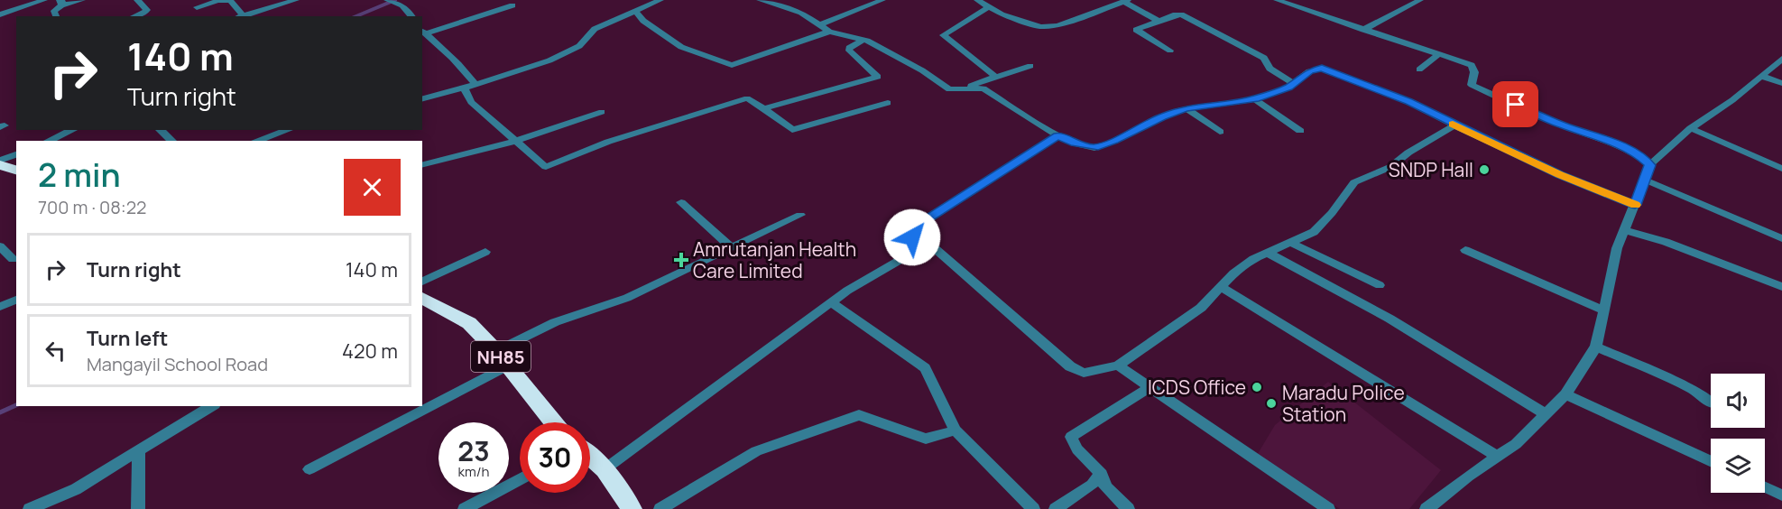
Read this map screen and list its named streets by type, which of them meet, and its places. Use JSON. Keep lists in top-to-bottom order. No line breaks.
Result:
{"streets":{"highway":["NH85"]},"places":{"other":["SNDP Hall","ICDS Office","Maradu Police Station"],"health":["Amrutanjan Health Care Limited"]},"page":{"turn":["140 m","Turn right"],"heading":["2 min","700 m · 08:22"],"list":[{"name":"Turn right","value":"140 m"},{"name":"Turn left","note":"Mangayil School Road","value":"420 m"}],"speed":"23 km/h","limit":"30"}}
